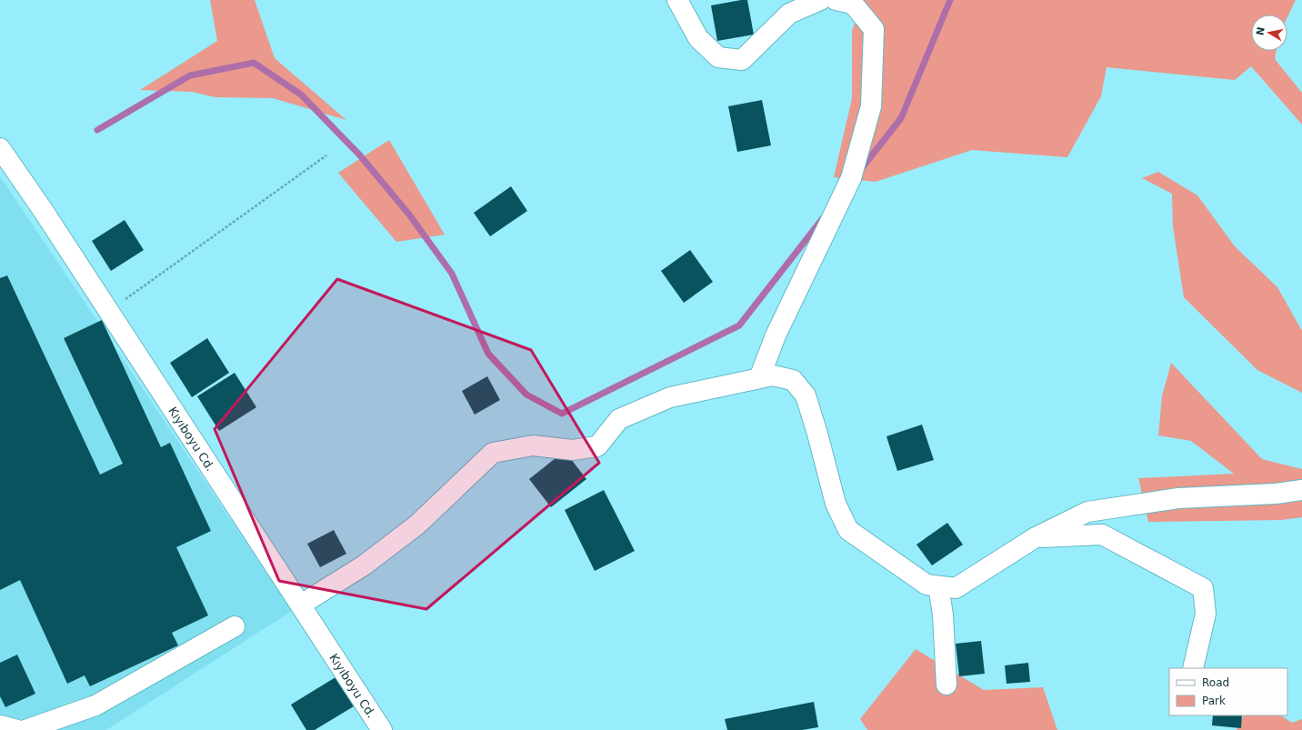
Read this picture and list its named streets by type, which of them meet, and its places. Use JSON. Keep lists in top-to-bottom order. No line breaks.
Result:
{"streets":{"street":["Kıyıboyu Cd."]},"legend":["Road","Park"],"north":"left"}
